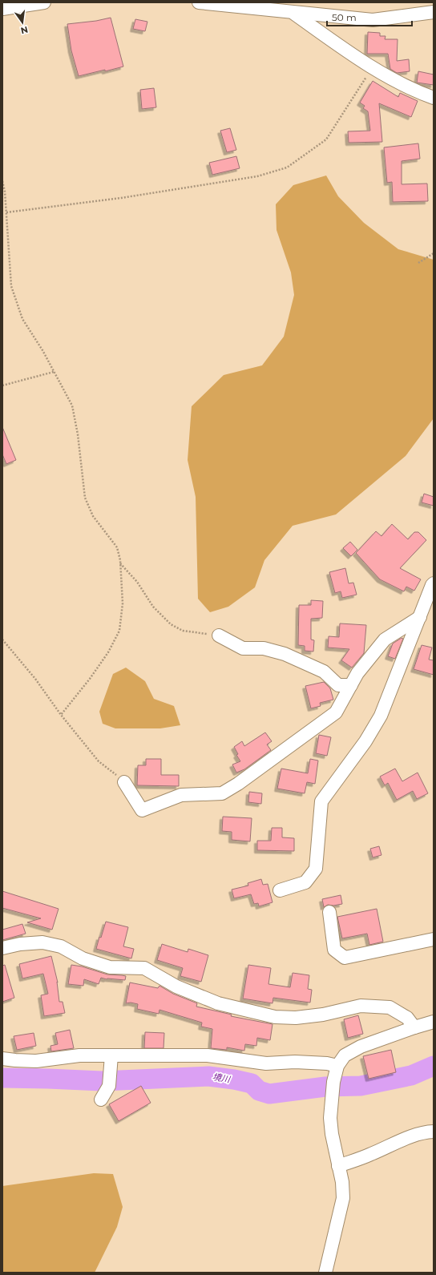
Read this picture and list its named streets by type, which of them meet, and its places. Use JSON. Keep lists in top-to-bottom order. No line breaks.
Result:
{"water":["境川"],"scale_bar":"50 m","north":"bottom"}
